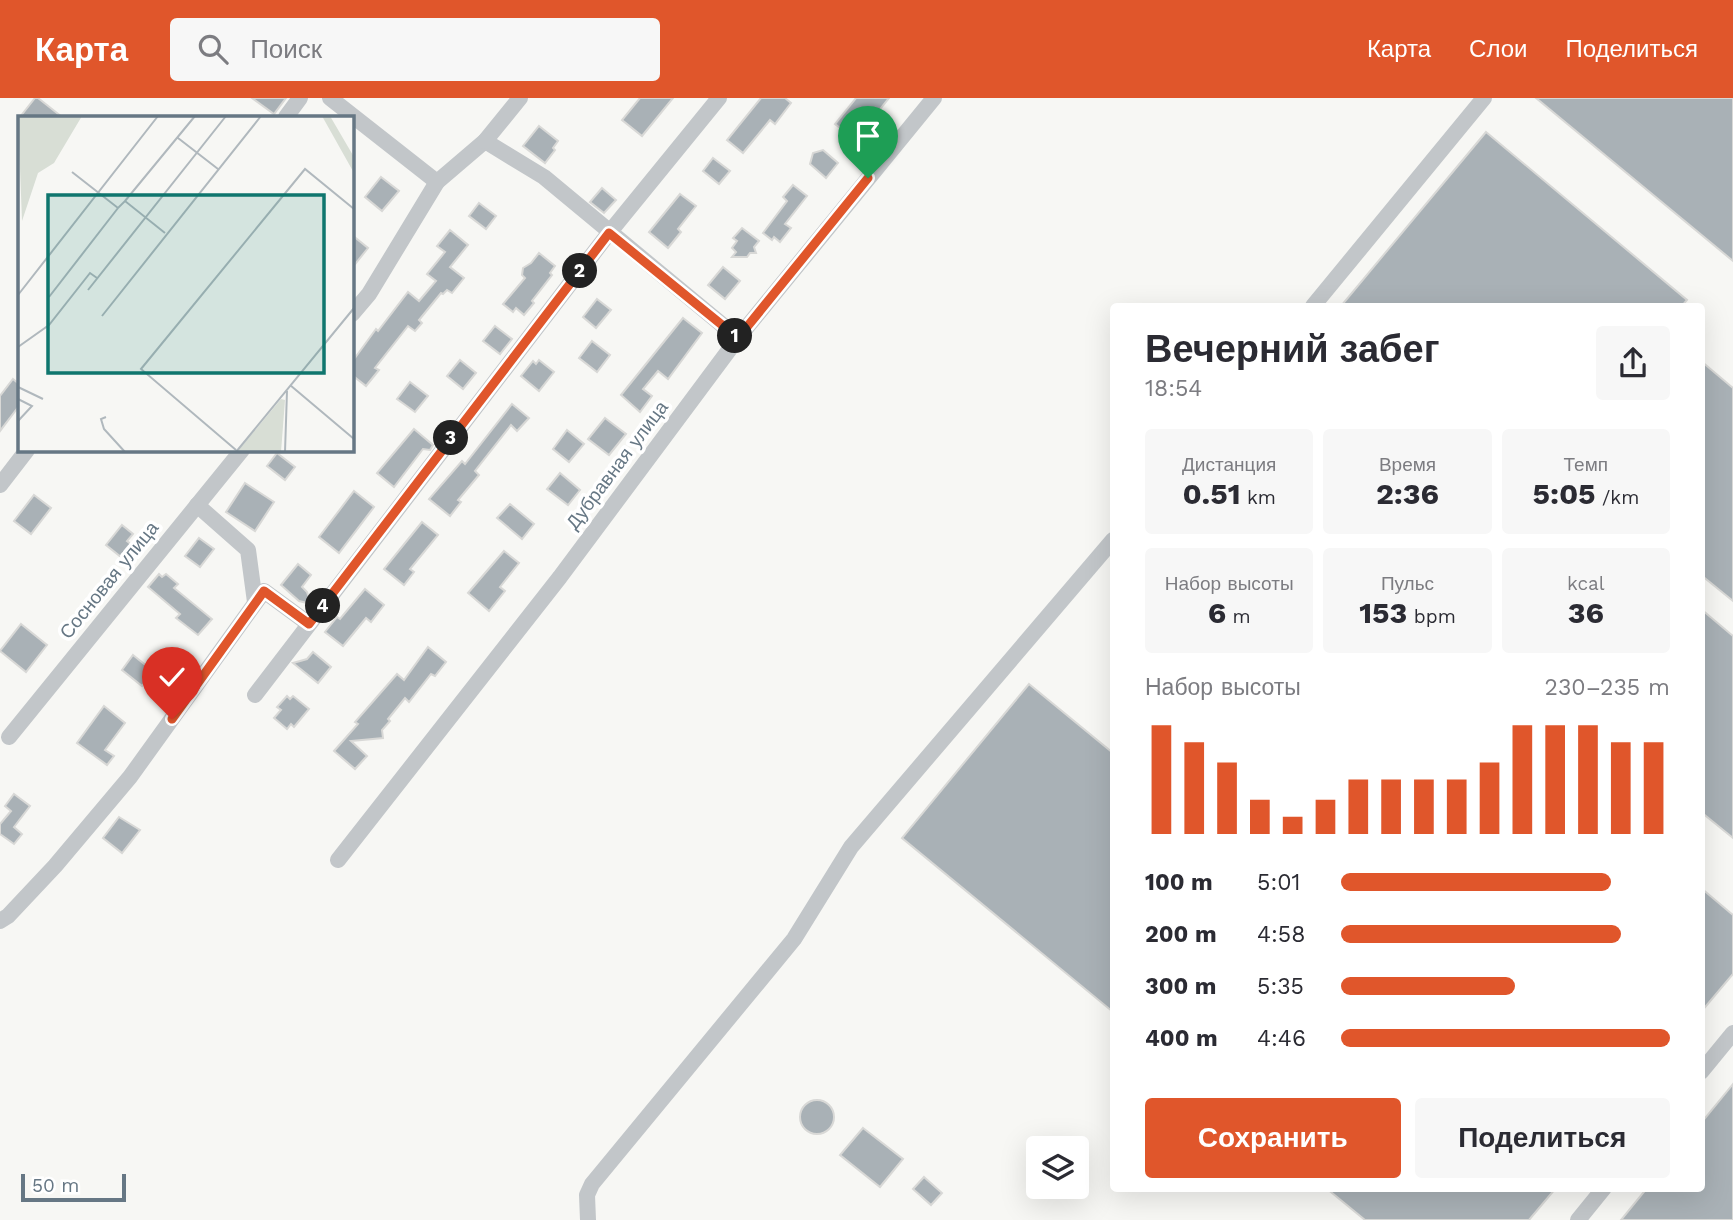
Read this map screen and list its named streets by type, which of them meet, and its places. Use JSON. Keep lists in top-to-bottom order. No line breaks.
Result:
{"streets":{"street":["Дубравная улица","Сосновая улица"]},"scale_bar":"50 m","page":{"header":"Карта","search":"Поиск","nav":["Карта","Слои","Поделиться"],"pins":["2","1","3","4"],"heading":["Вечерний забег","18:54"],"stats":[["Дистанция","0.51 km"],["Время","2:36"],["Темп","5:05 /km"],["Набор высоты","6 m"],["Пульс","153 bpm"],["kcal","36"]],"chart":["Набор высоты","230–235 m"],"list":[{"name":"100 m","note":"5:01"},{"name":"200 m","note":"4:58"},{"name":"300 m","note":"5:35"},{"name":"400 m","note":"4:46"}],"buttons":["Сохранить","Поделиться"],"scale":"50 m"}}
